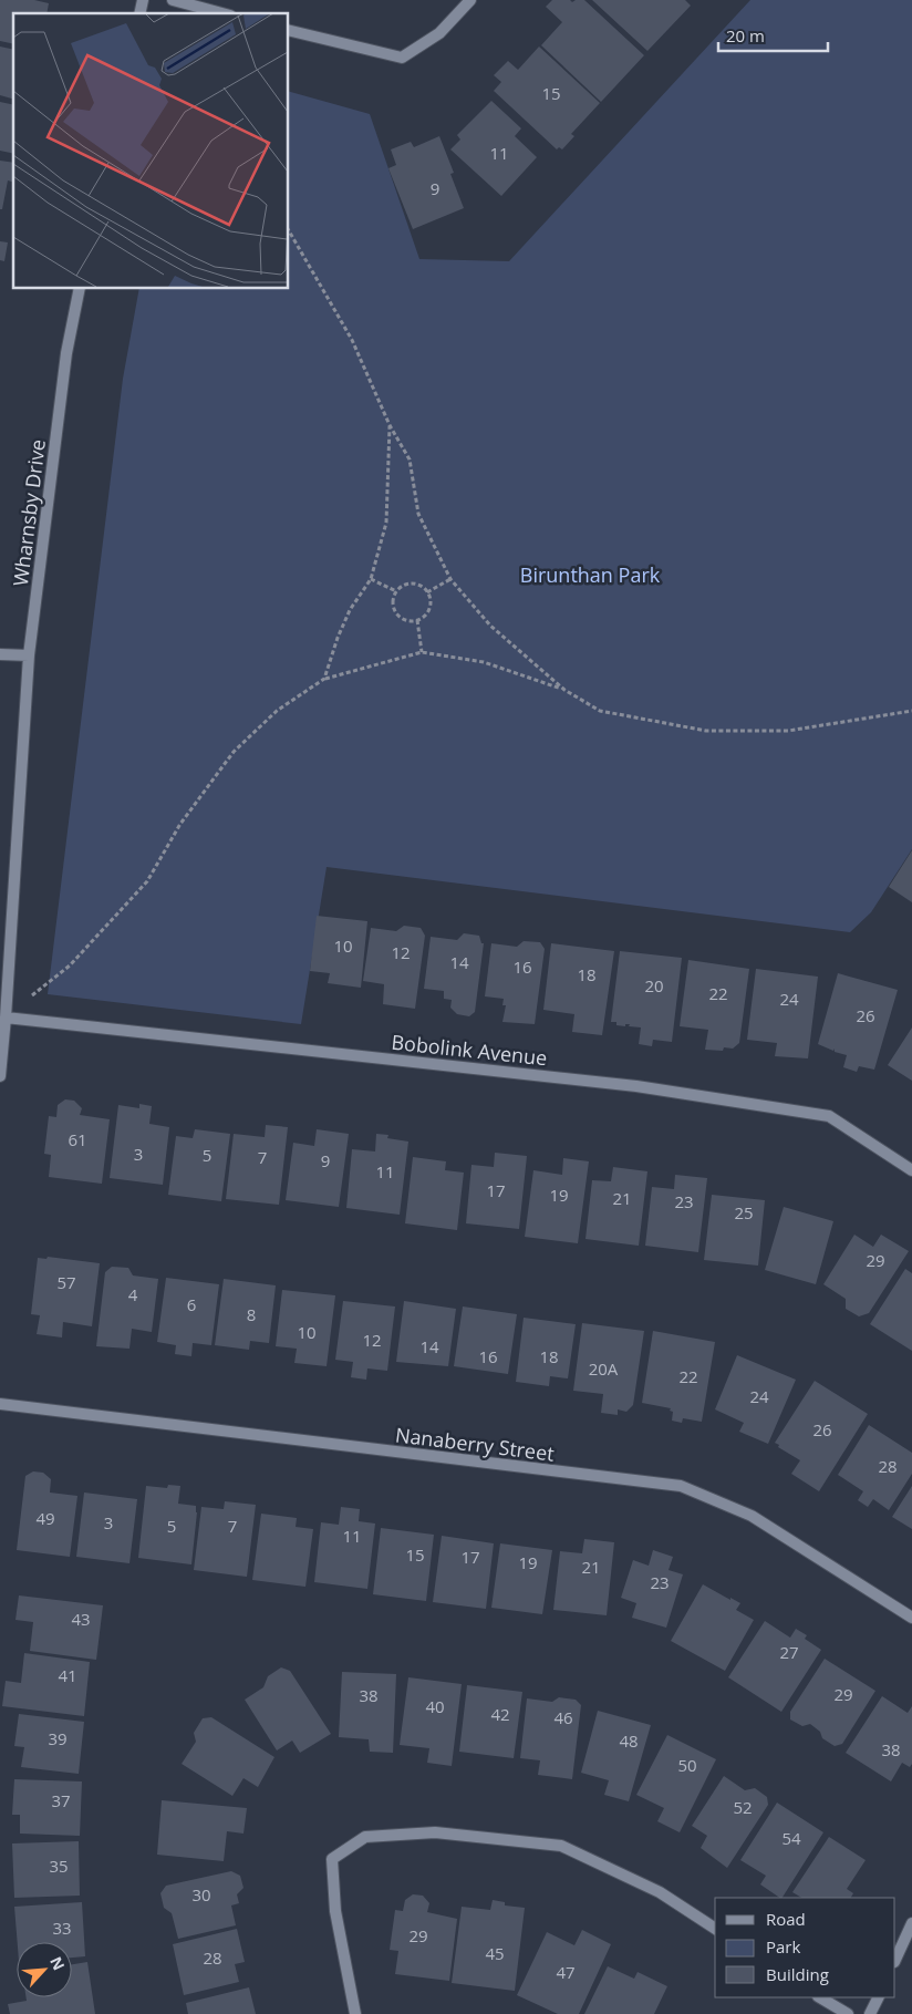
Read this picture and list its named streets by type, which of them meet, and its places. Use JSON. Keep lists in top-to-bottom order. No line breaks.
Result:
{"streets":{"street":["Wharnsby Drive","Bobolink Avenue","Nanaberry Street"]},"crossings":[["Wharnsby Drive","Bobolink Avenue"]],"parks":["Birunthan Park"],"house_numbers":["15","11","9","10","12","14","16","18","20","22","24","26","61","3","5","7","9","11","17","19","21","23","25","29","57","4","6","8","10","12","14","16","18","20A","22","24","26","28","49","3","5","7","11","15","17","19","21","23","43","27","41","29","38","40","42","46","39","48","38","50","37","52","54","35","30","33","29","45","28","47"],"legend":["Road","Park","Building"],"scale_bar":"20 m","north":"top right"}
